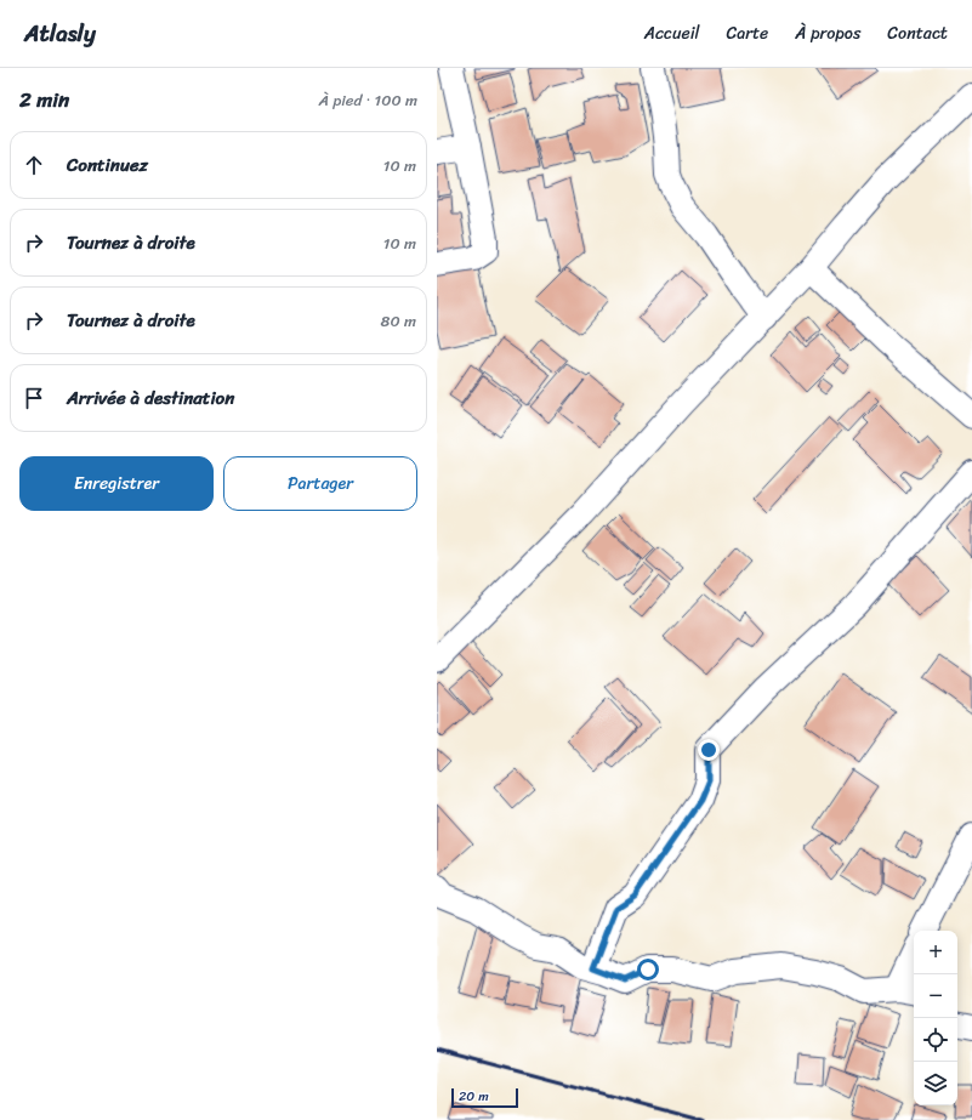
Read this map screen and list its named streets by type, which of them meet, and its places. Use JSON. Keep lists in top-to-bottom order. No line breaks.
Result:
{"scale_bar":"20 m","page":{"header":"Atlasly","nav":["Accueil","Carte","À propos","Contact"],"heading":["2 min","À pied · 100 m"],"list":[["Continuez","10 m"],["Tournez à droite","10 m"],["Tournez à droite","80 m"],"Arrivée à destination"],"buttons":["Enregistrer","Partager"],"map_buttons":["+","−"],"scale":"20 m"}}
